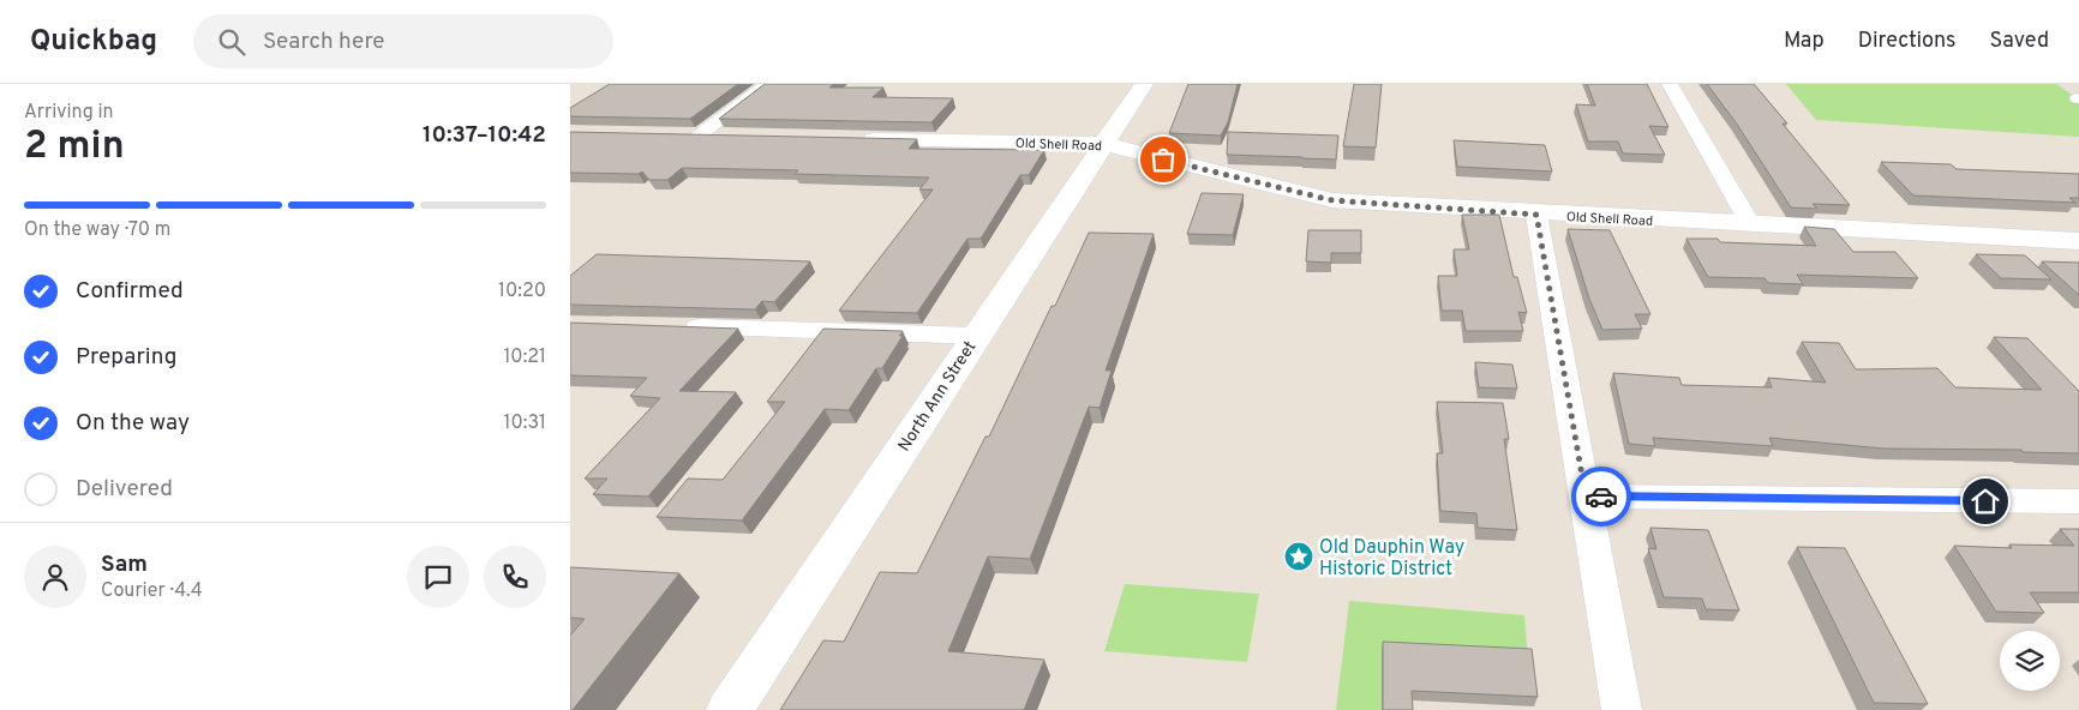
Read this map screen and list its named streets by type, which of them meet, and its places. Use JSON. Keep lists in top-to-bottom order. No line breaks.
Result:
{"streets":{"street":["Old Shell Road","North Ann Street"]},"crossings":[["Old Shell Road","North Ann Street"]],"places":{"place":["Old Dauphin Way Historic District"]},"page":{"header":"Quickbag","search":"Search here","nav":["Map","Directions","Saved"],"heading":["2 min","Arriving in","10:37–10:42"],"panel":["Sam","Courier · 4.4"],"bar":"On the way · 70 m","list":[["Confirmed","10:20"],["Preparing","10:21"],["On the way","10:31"],"Delivered"]}}
